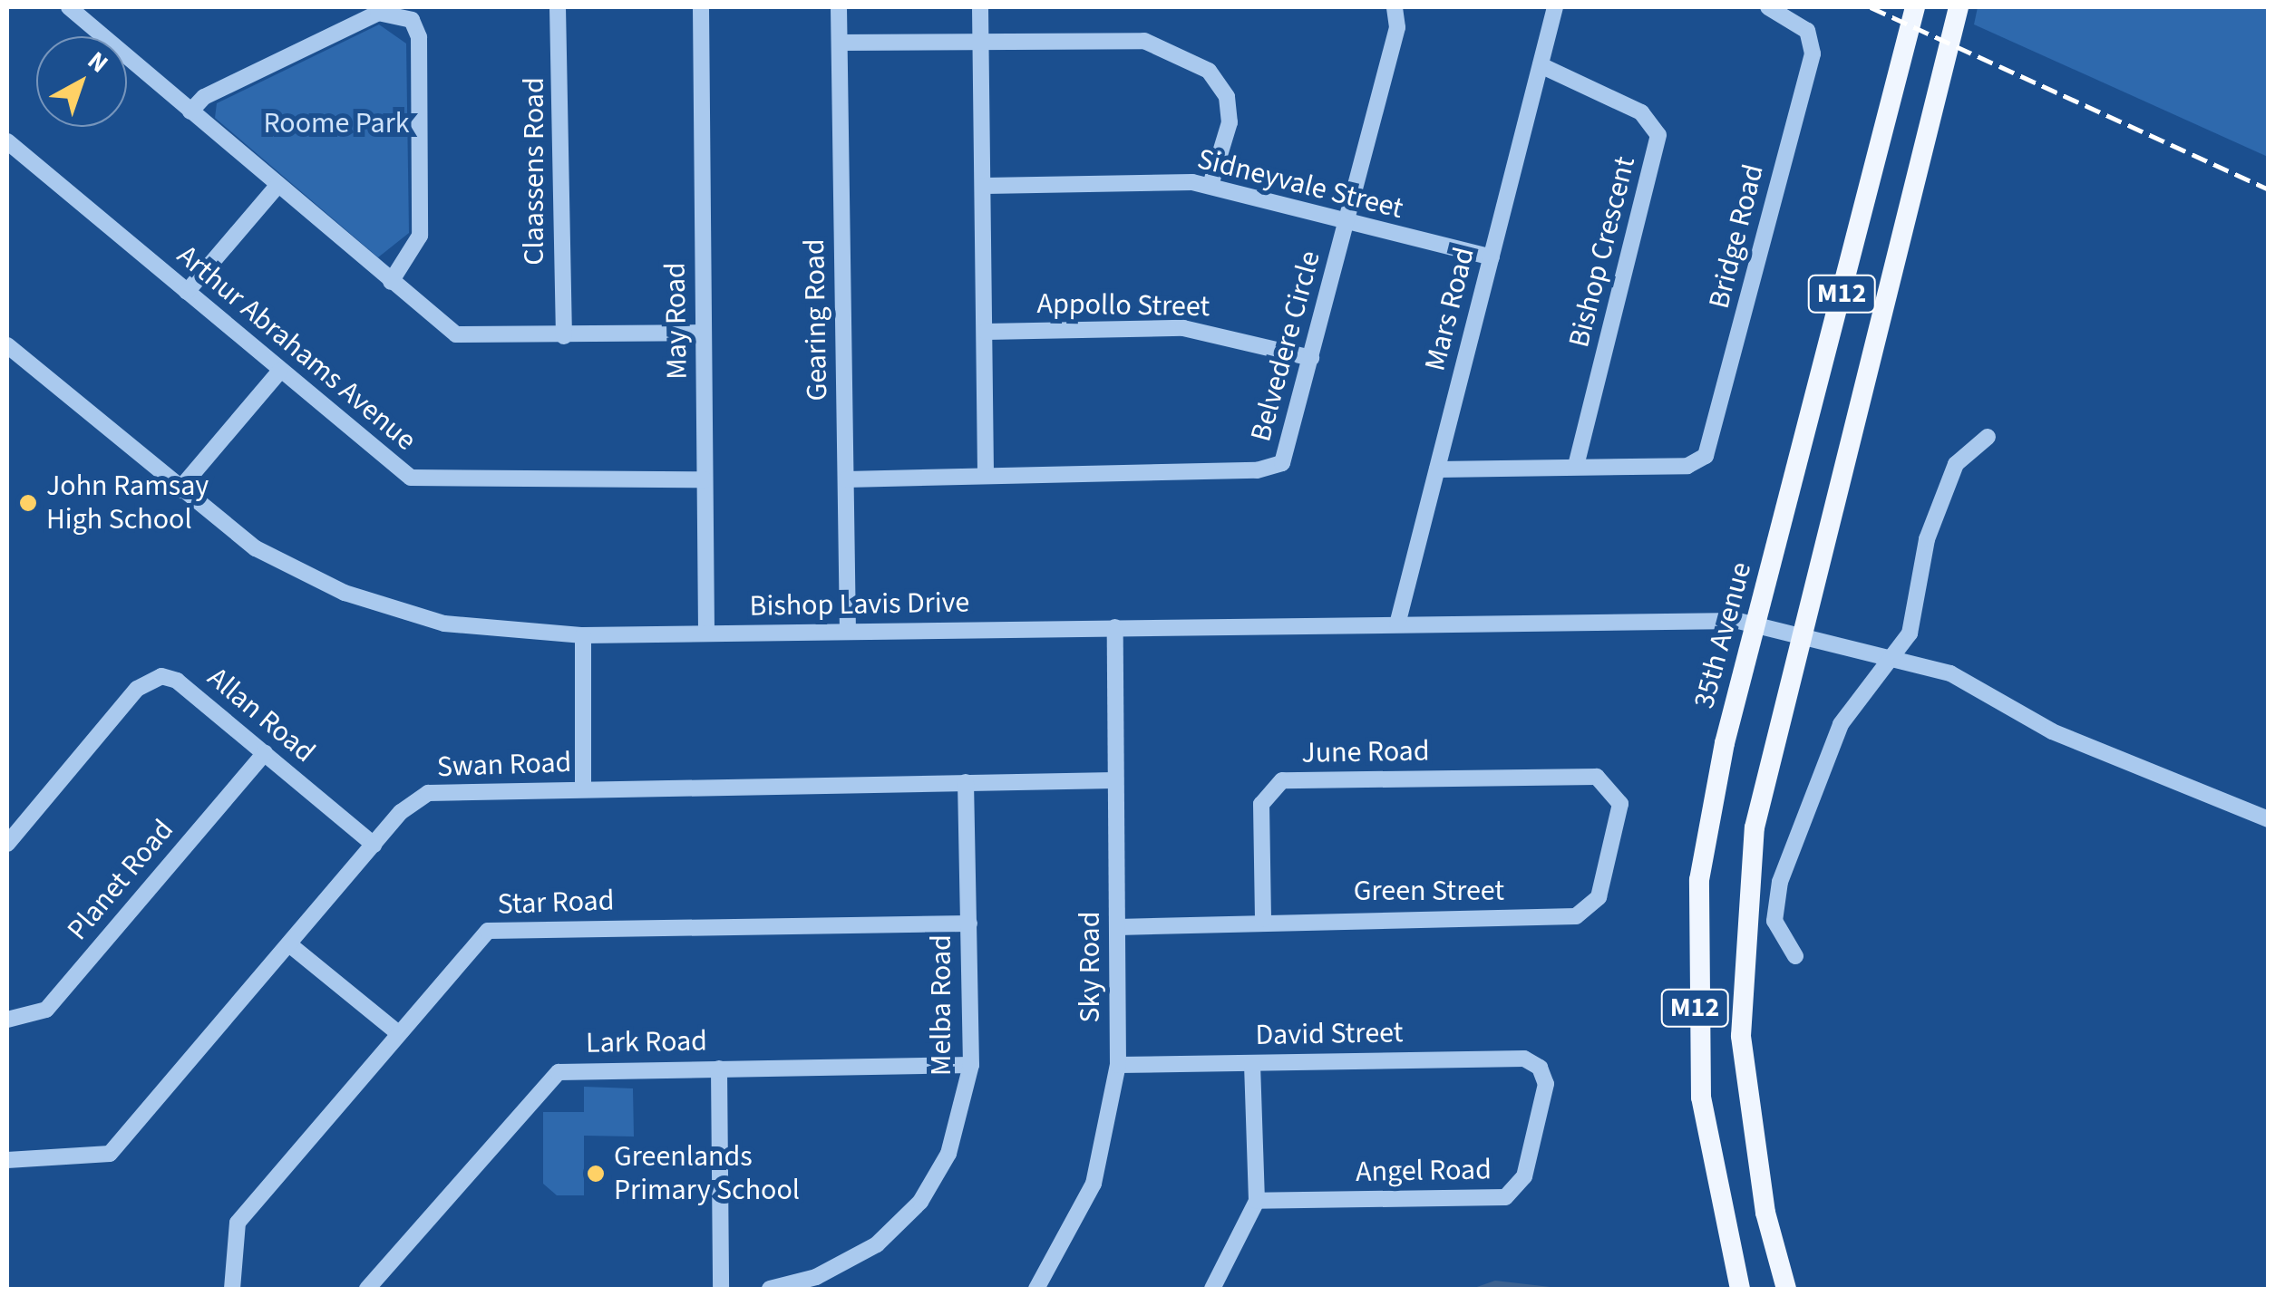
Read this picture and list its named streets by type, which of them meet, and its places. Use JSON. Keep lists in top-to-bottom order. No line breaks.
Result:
{"streets":{"main road":["M12","35th Avenue"],"street":["Claassens Road","Sidneyvale Street","Bridge Road","Bishop Crescent","Appollo Street","Mars Road","Gearing Road","May Road","Belvedere Circle","Arthur Abrahams Avenue","Bishop Lavis Drive","Allan Road","June Road","Swan Road","Planet Road","Green Street","Star Road","Sky Road","Melba Road","David Street","Lark Road","Angel Road"]},"crossings":[["Sidneyvale Street","Mars Road"],["Sidneyvale Street","Belvedere Circle"],["Bridge Road","Bishop Crescent"],["Bishop Crescent","Mars Road"],["M12","Bishop Lavis Drive"],["Appollo Street","Belvedere Circle"],["Mars Road","Bishop Lavis Drive"],["Gearing Road","Belvedere Circle"],["Gearing Road","Bishop Lavis Drive"],["May Road","Arthur Abrahams Avenue"],["May Road","Bishop Lavis Drive"],["Bishop Lavis Drive","35th Avenue"],["Bishop Lavis Drive","Sky Road"],["Allan Road","Swan Road"],["Allan Road","Planet Road"],["June Road","Green Street"],["Swan Road","Sky Road"],["Swan Road","Melba Road"],["Green Street","Sky Road"],["Star Road","Melba Road"],["Sky Road","David Street"],["Melba Road","Lark Road"],["David Street","Angel Road"]],"parks":["Roome Park"],"places":["John Ramsay High School","Greenlands Primary School"],"north":"top right"}
